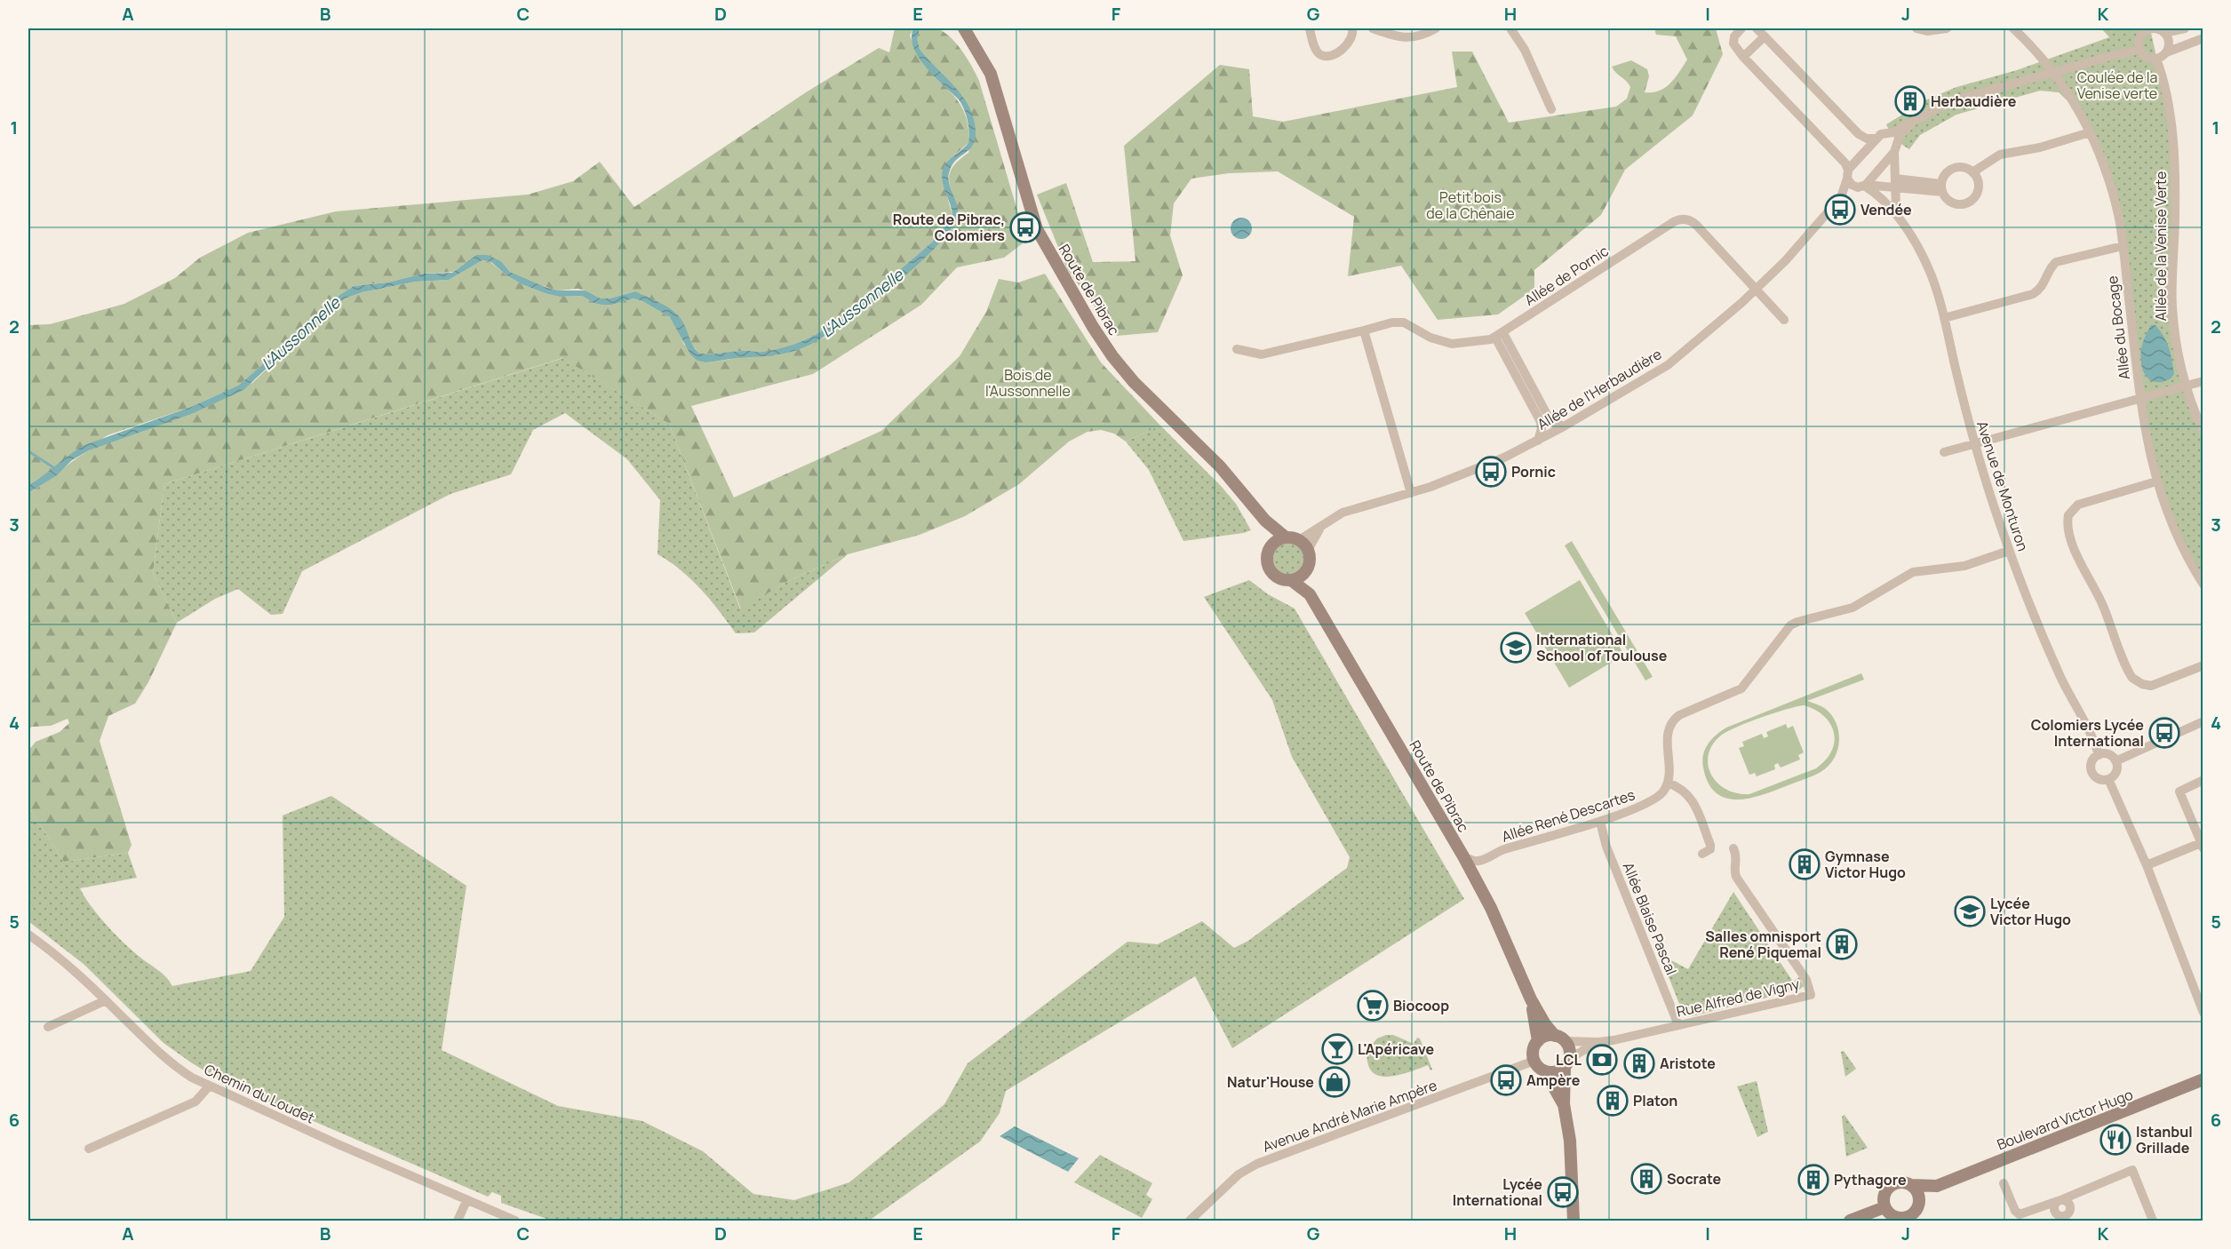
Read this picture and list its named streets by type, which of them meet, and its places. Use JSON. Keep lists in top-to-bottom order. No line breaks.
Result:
{"streets":{"main road":["Route de Pibrac","Boulevard Victor Hugo"],"street":["Allée de la Venise Verte","Allée de Pornic","Allée du Bocage","Allée de l'Herbaudière","Avenue de Monturon","Allée René Descartes","Allée Blaise Pascal","Rue Alfred de Vigny","Chemin du Loudet","Avenue André Marie Ampère"]},"crossings":[["Allée de Pornic","Allée de l'Herbaudière"],["Route de Pibrac","Allée de l'Herbaudière"],["Route de Pibrac","Allée René Descartes"],["Route de Pibrac","Rue Alfred de Vigny"],["Route de Pibrac","Avenue André Marie Ampère"],["Allée de l'Herbaudière","Avenue de Monturon"],["Allée René Descartes","Allée Blaise Pascal"],["Allée Blaise Pascal","Rue Alfred de Vigny"],["Rue Alfred de Vigny","Avenue André Marie Ampère"]],"water":["L'Aussonnelle"],"parks":["Coulée de la Venise verte","Petit bois de la Chênaie","Bois de l'Aussonnelle"],"places":{"building":["Herbaudière","Gymnase Victor Hugo","Salles omnisport René Piquemal","Aristote","Platon","Socrate","Pythagore"],"bus stop":["Vendée","Route de Pibrac, Colomiers","Pornic","Colomiers Lycée International","Ampère","Lycée International"],"school or university":["International School of Toulouse","Lycée Victor Hugo"],"supermarket":["Biocoop"],"bar":["L'Apéricave"],"bank":["LCL"],"shop":["Natur'House"],"restaurant":["Istanbul Grillade"]},"grid":{"columns":["A","B","C","D","E","F","G","H","I","J","K"],"rows":["1","2","3","4","5","6"]}}
